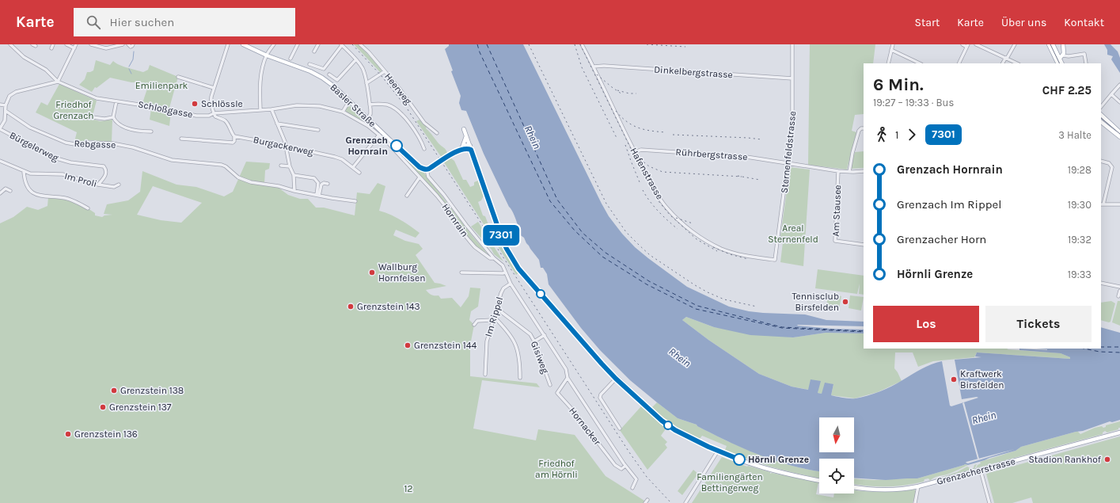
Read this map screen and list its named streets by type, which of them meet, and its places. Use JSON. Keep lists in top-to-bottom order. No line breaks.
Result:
{"streets":{"main road":["Basler Straße","Grenzacherstrasse"],"street":["Dinkelbergstrasse","Heerweg","Schloßgasse","Rebgasse","Burgackerweg","Bürgelerweg","Sternenfeldstrasse","Rührbergstrasse","Hafenstrasse","Im Proli","Am Stausee","Hornrain","Im Rippel","Gisiweg","Hornacker"]},"crossings":[["Dinkelbergstrasse","Sternenfeldstrasse"],["Dinkelbergstrasse","Hafenstrasse"],["Schloßgasse","Hornrain"],["Bürgelerweg","Im Proli"],["Sternenfeldstrasse","Rührbergstrasse"],["Sternenfeldstrasse","Hafenstrasse"],["Rührbergstrasse","Hafenstrasse"],["Rührbergstrasse","Am Stausee"],["Im Rippel","Gisiweg"],["Im Rippel","Hornacker"]],"water":["Rhein"],"parks":["Emilienpark","Friedhof Grenzach","Areal Sternenfeld","Friedhof am Hörnli","Familiengärten Bettingerweg","12"],"places":["Schlössle","Grenzach Hornrain","Wallburg Hornfelsen","Tennisclub Birsfelden","Grenzstein 143","Grenzstein 144","Kraftwerk Birsfelden","Grenzstein 138","Grenzstein 137","Grenzstein 136","Hörnli Grenze","Stadion Rankhof"],"lines":["bus line 7301"],"north":"bottom","page":{"header":"Karte","search":"Hier suchen","nav":["Start","Karte","Über uns","Kontakt"],"on_map":"7301","heading":["6 Min.","19:27 – 19:33 · Bus","CHF 2.25"],"legs":["1","7301","3 Halte"],"list":[{"name":"Grenzach Hornrain","value":"19:28"},{"name":"Grenzach Im Rippel","value":"19:30"},{"name":"Grenzacher Horn","value":"19:32"},{"name":"Hörnli Grenze","value":"19:33"}],"buttons":["Los","Tickets"]}}
